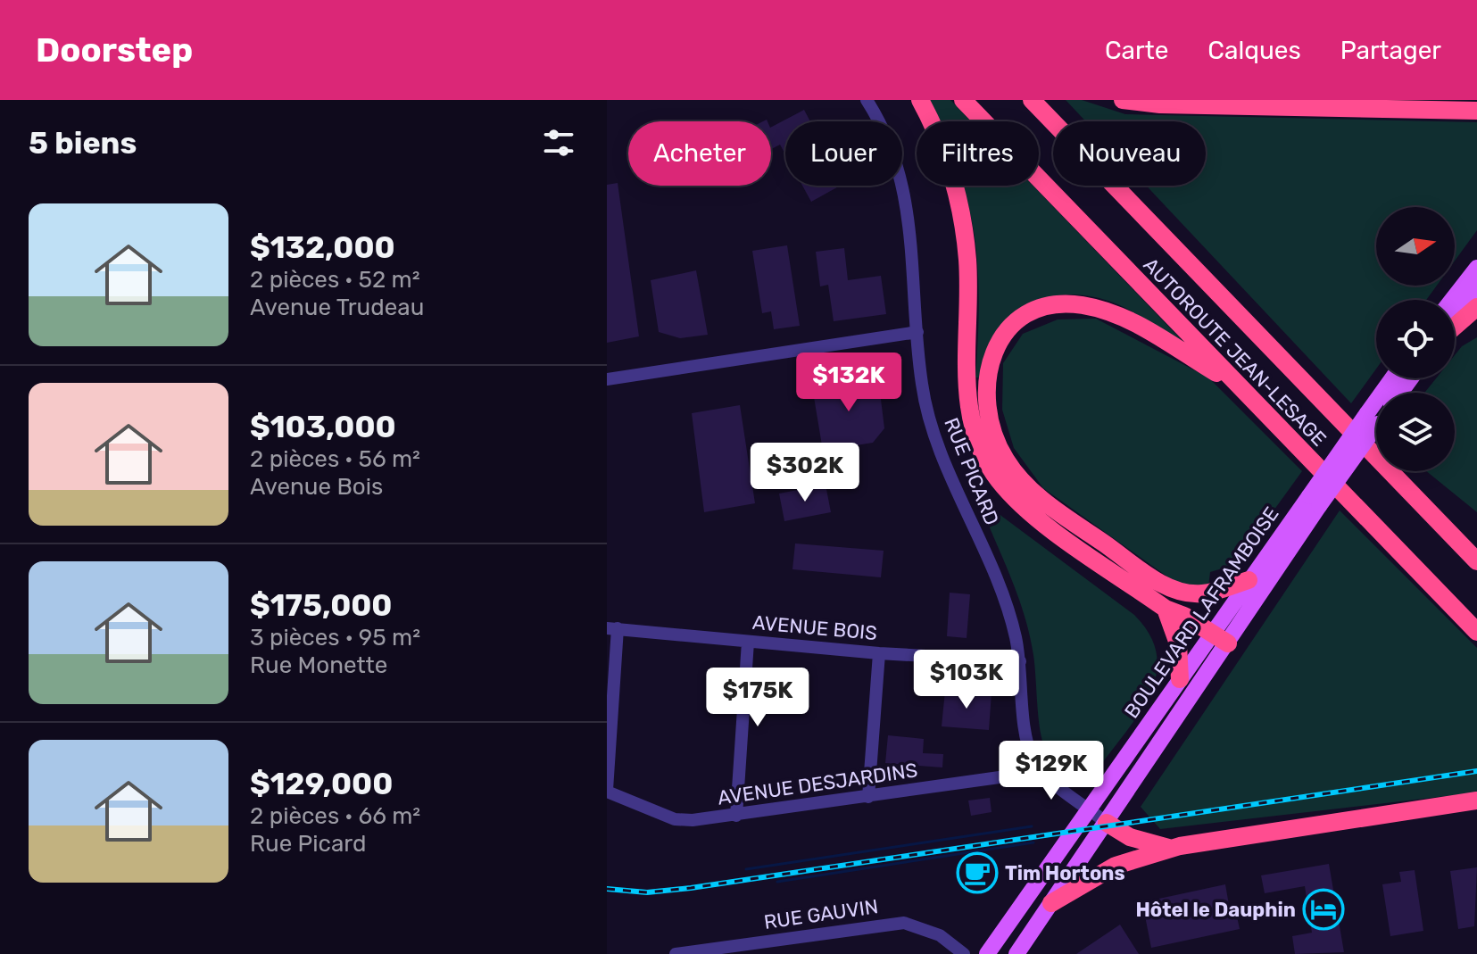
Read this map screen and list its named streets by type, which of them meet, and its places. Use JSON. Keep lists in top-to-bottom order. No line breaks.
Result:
{"streets":{"highway":["AUTOROUTE JEAN-LESAGE"],"main road":["BOULEVARD LAFRAMBOISE"],"street":["RUE PICARD","AVENUE BOIS","AVENUE DESJARDINS","RUE GAUVIN"]},"crossings":[["RUE PICARD","AVENUE BOIS"],["RUE PICARD","AVENUE DESJARDINS"]],"places":{"cafe":["Tim Hortons"],"hotel":["Hôtel le Dauphin"]},"north":"right","page":{"header":"Doorstep","nav":["Carte","Calques","Partager"],"heading":"5 biens","chip":["Acheter","Louer","Filtres","Nouveau"],"list":[{"name":"$132,000","note":"2 pièces · 52 m² · Avenue Trudeau"},{"name":"$103,000","note":"2 pièces · 56 m² · Avenue Bois"},{"name":"$175,000","note":"3 pièces · 95 m² · Rue Monette"},{"name":"$129,000","note":"2 pièces · 66 m² · Rue Picard"}],"price":["$132K","$302K","$103K","$175K","$129K"]}}
